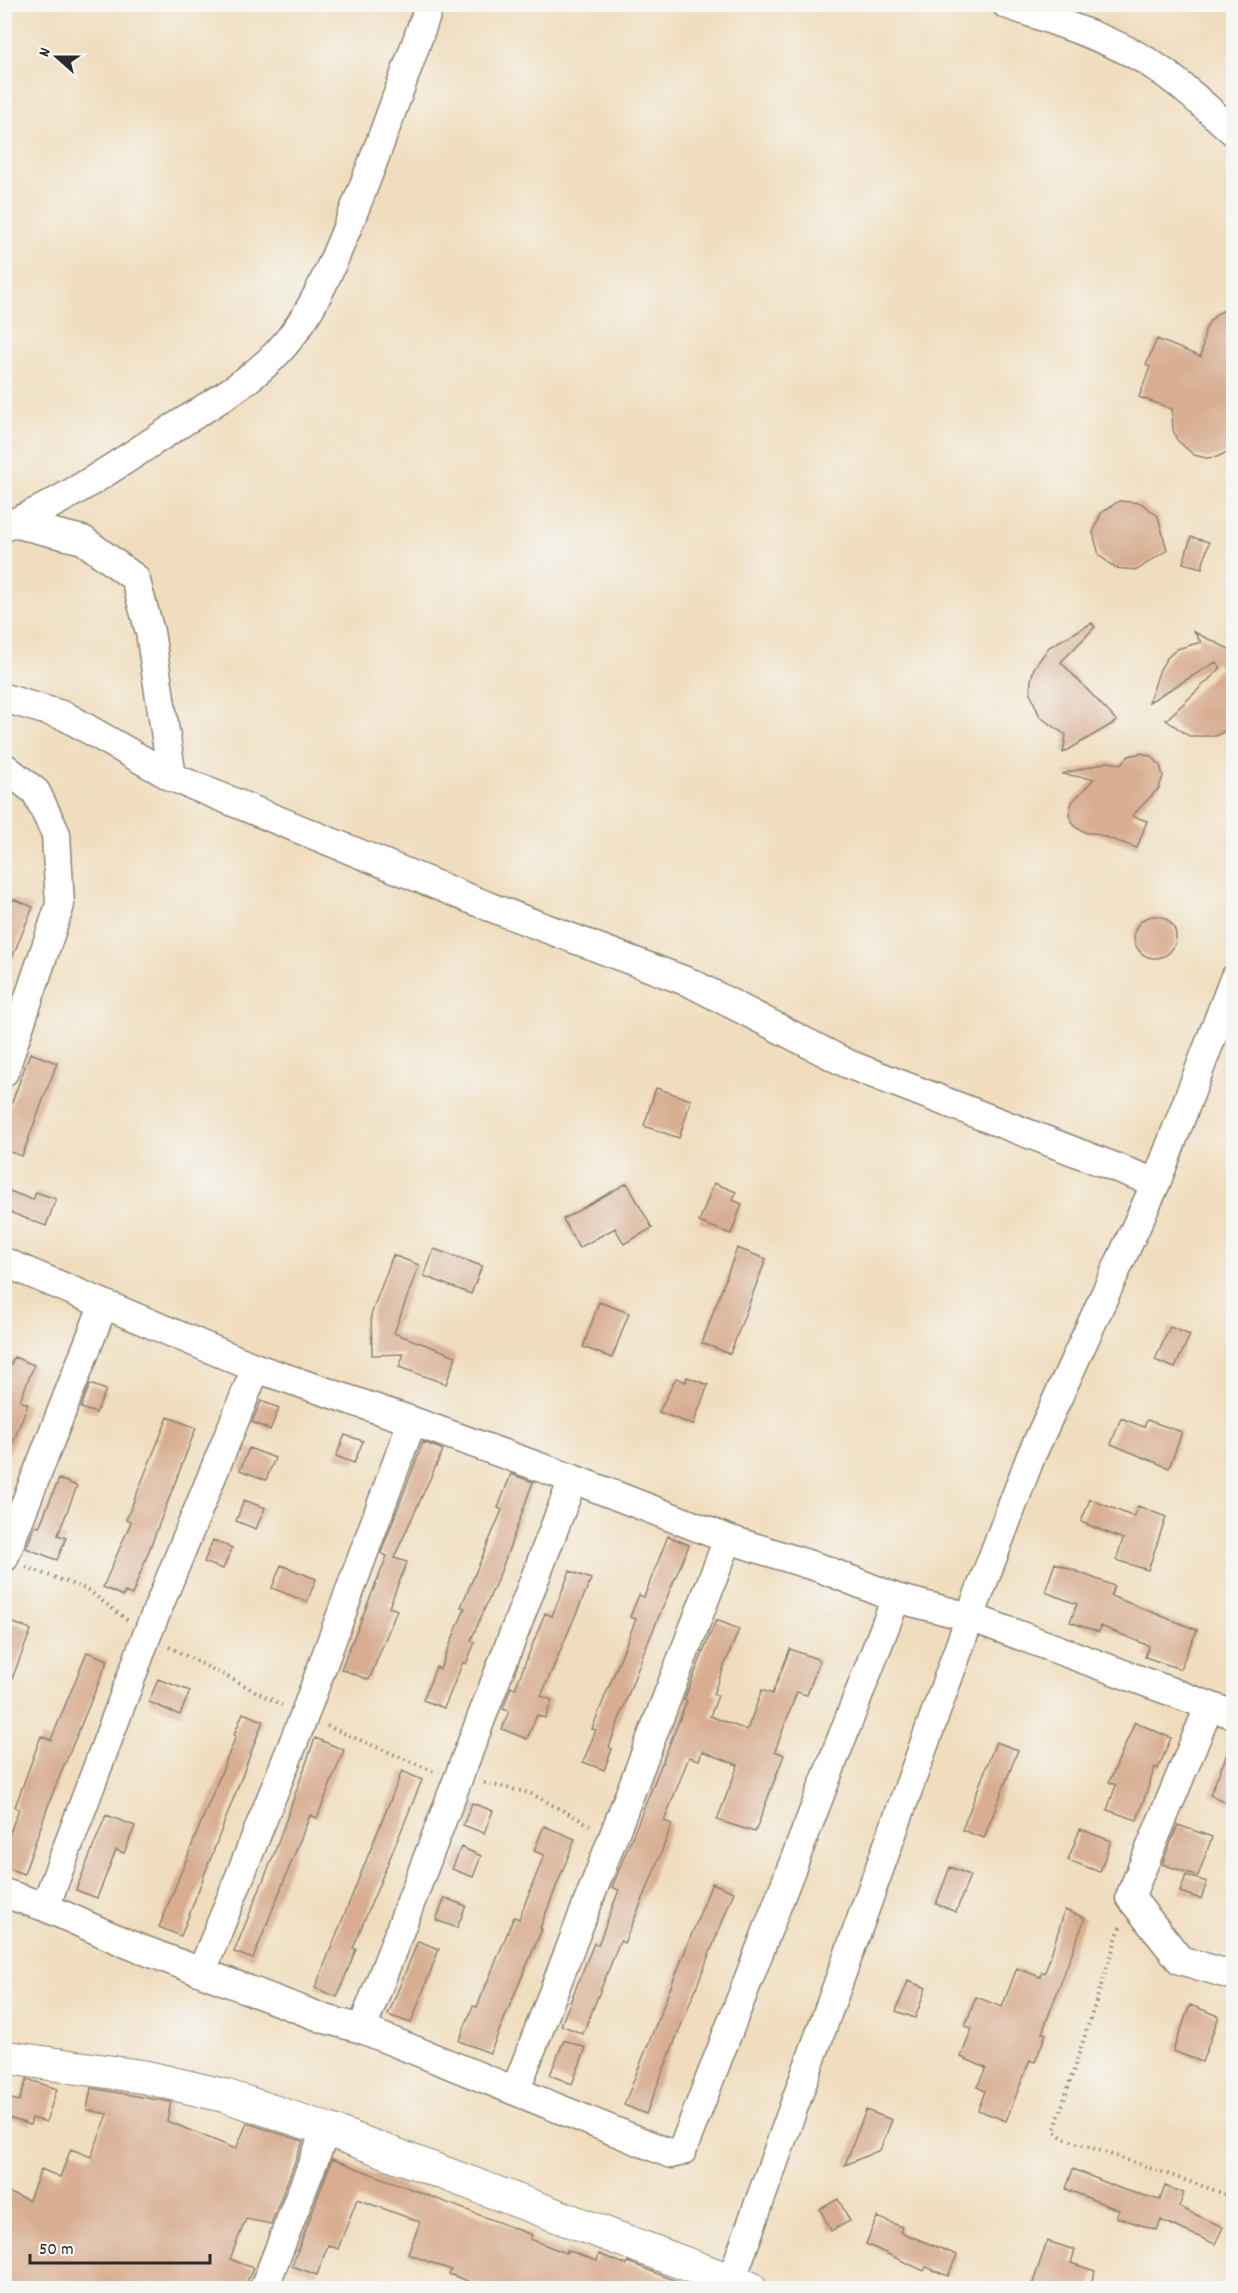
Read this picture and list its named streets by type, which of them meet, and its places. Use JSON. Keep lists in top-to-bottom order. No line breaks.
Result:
{"scale_bar":"50 m","north":"left"}
